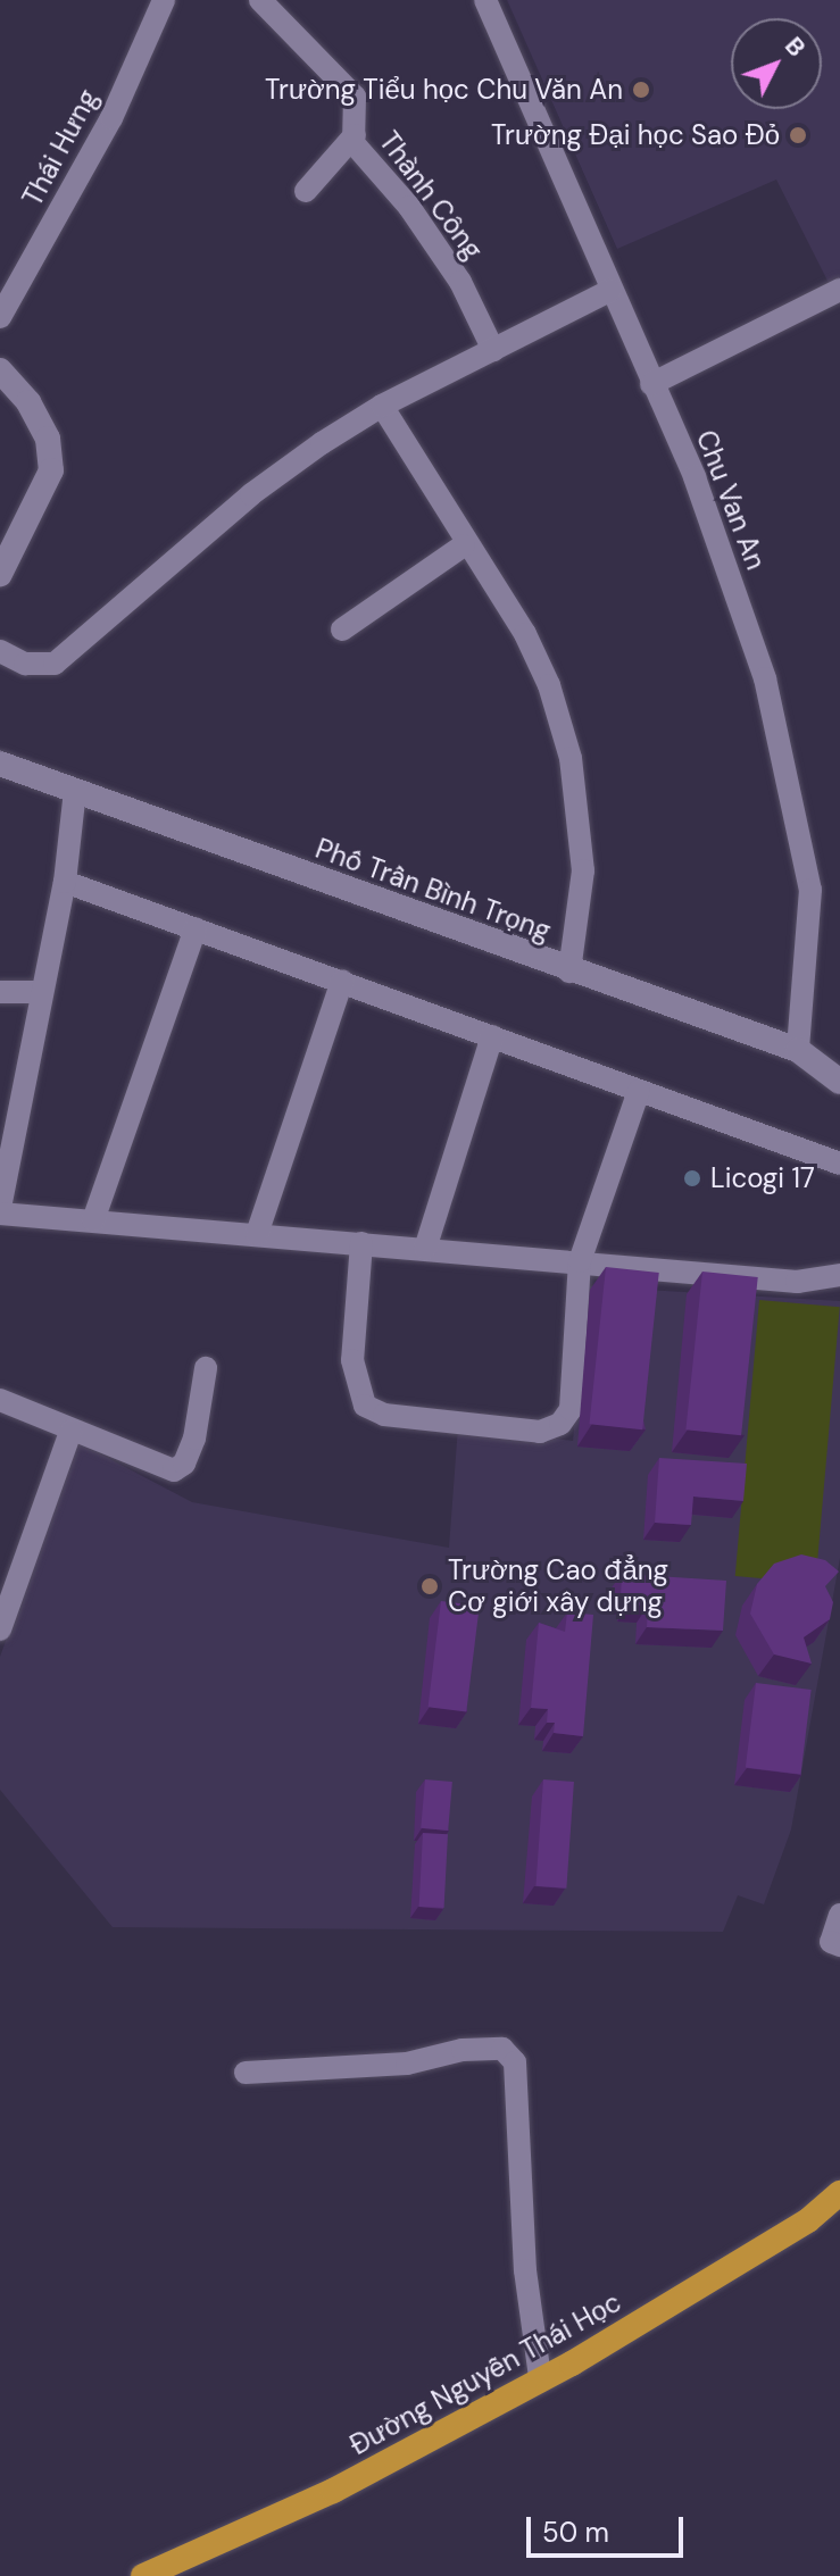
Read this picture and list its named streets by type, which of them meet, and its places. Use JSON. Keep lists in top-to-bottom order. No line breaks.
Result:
{"streets":{"highway":["Đường Nguyễn Thái Học"],"street":["Thái Hưng","Thành Công","Chu Van An","Phố Trần Bình Trọng"]},"crossings":[["Chu Van An","Phố Trần Bình Trọng"]],"places":["Trường Tiểu học Chu Văn An","Trường Đại học Sao Đỏ","Licogi 17","Trường Cao đẳng Cơ giới xây dựng"],"scale_bar":"50 m","north":"top right"}
